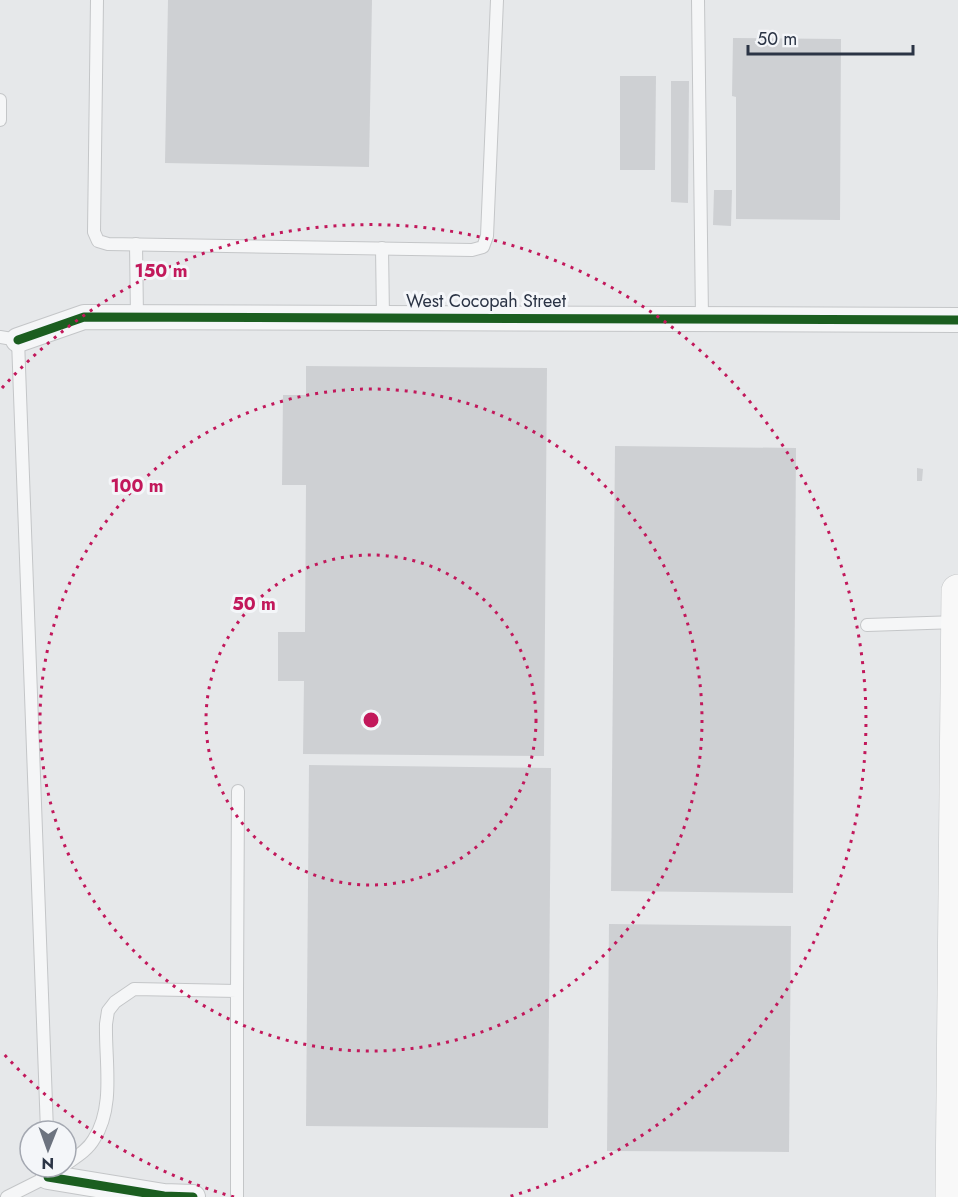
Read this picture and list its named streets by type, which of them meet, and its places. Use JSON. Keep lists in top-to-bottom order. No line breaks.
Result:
{"streets":{"street":["West Cocopah Street"]},"scale_bar":"50 m","north":"bottom","rings":["150 m","100 m","50 m"]}
